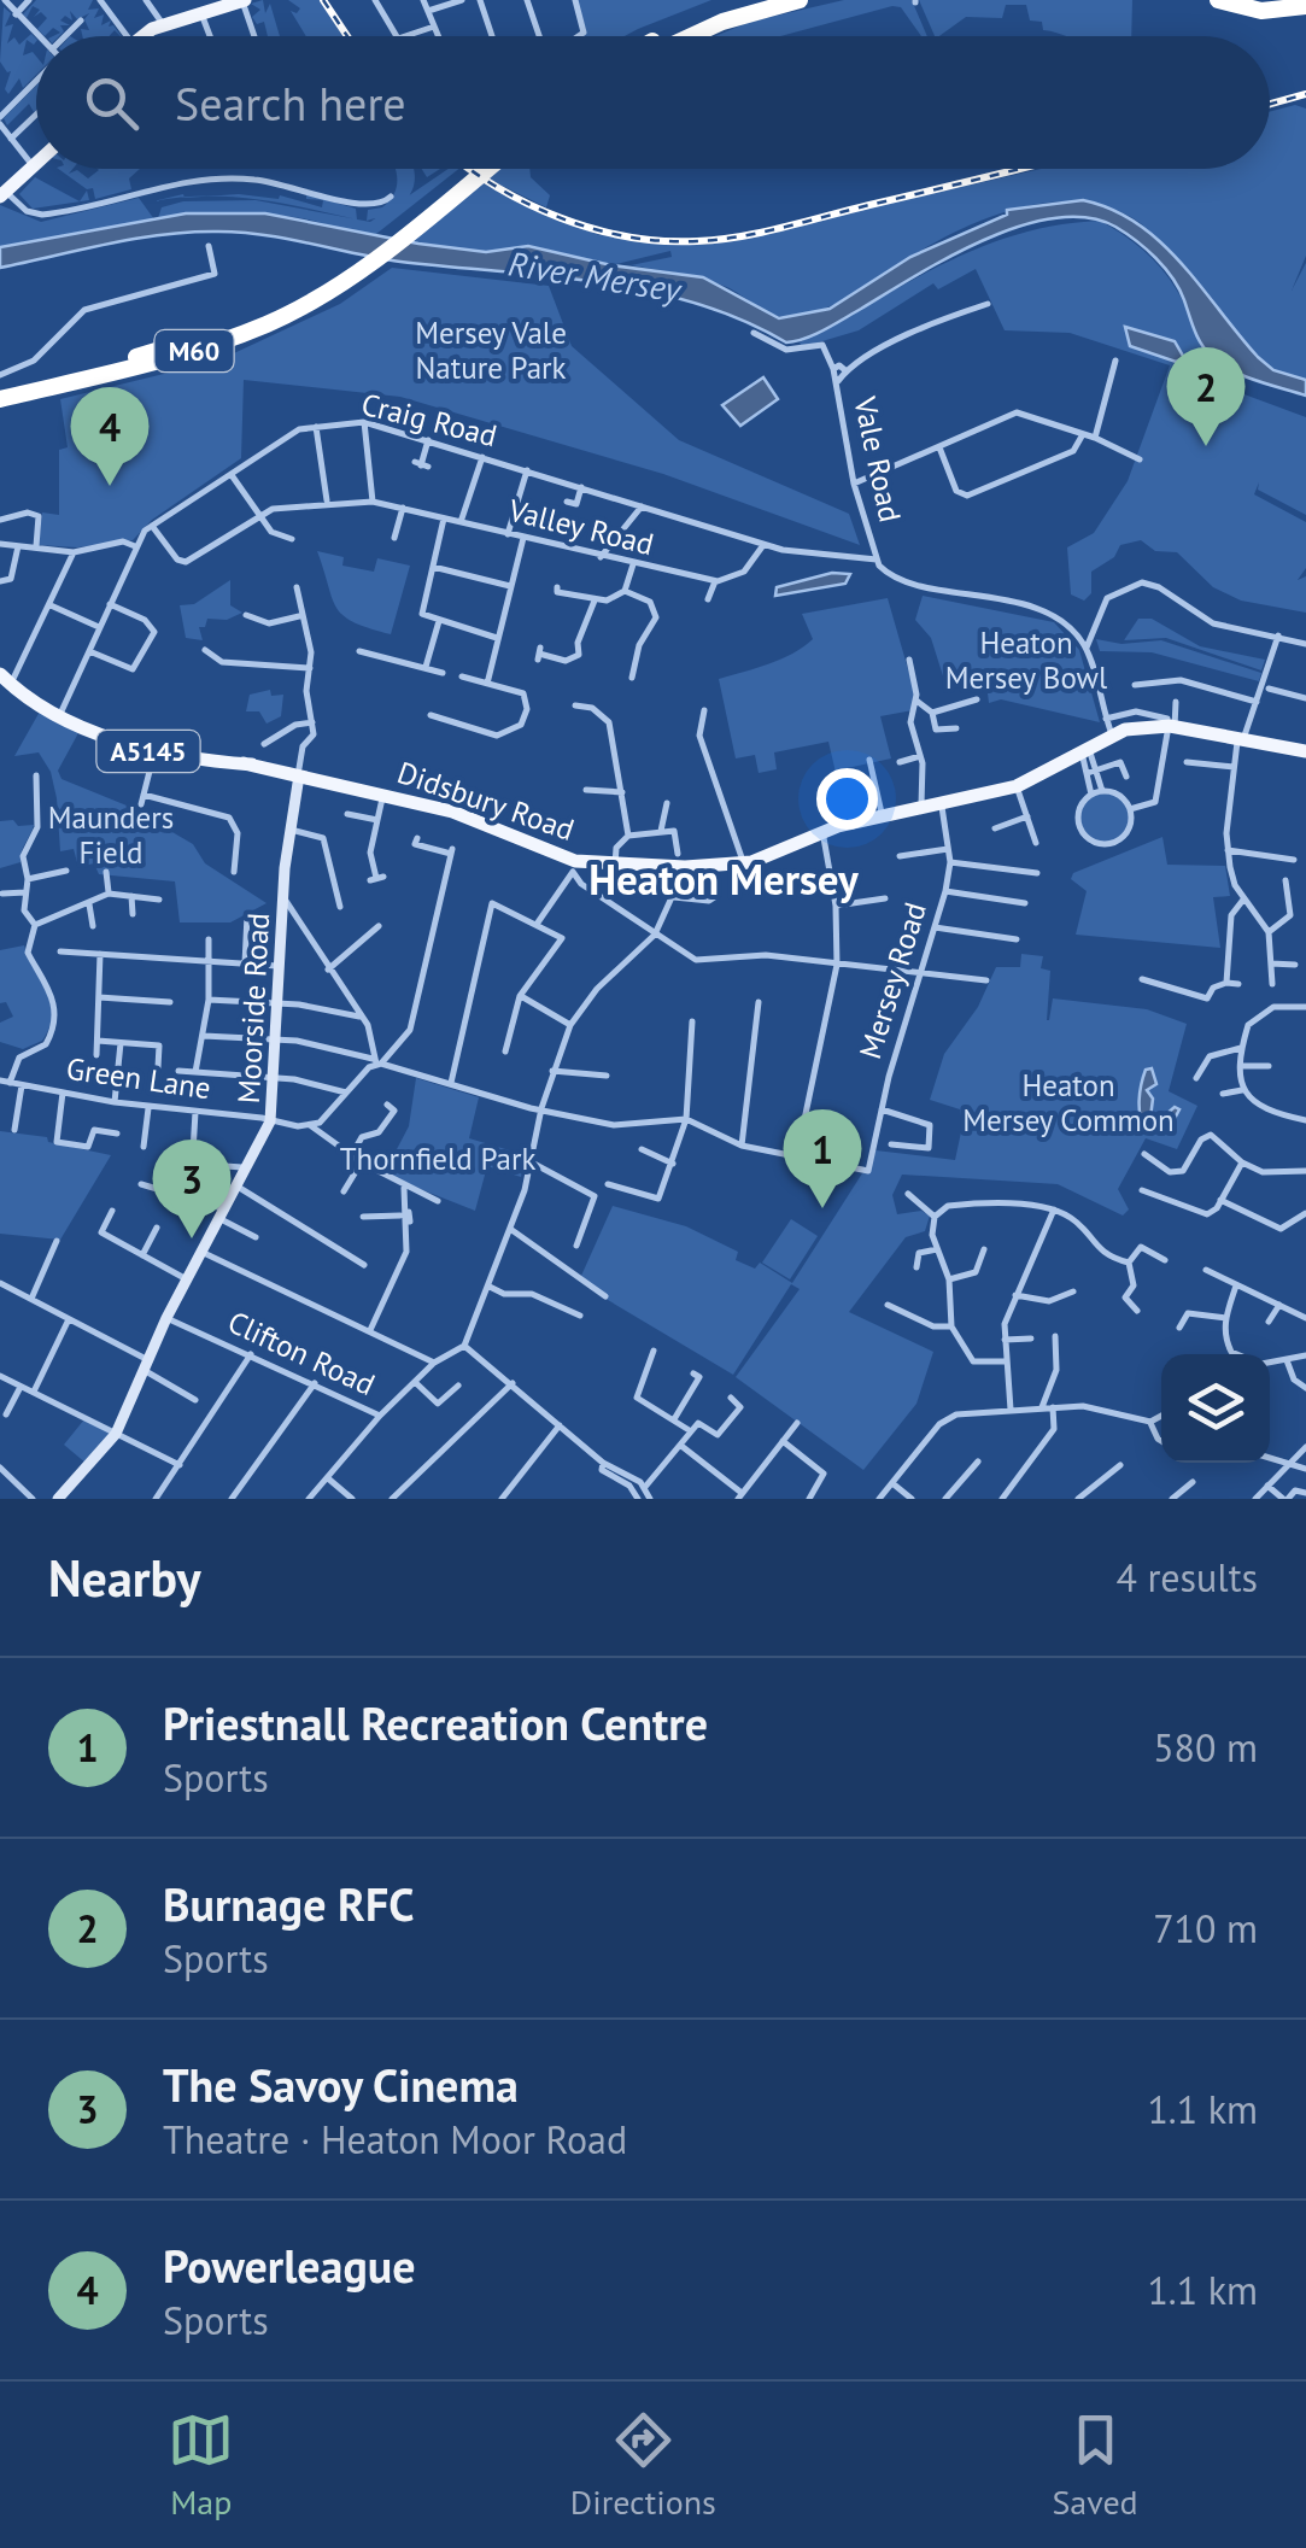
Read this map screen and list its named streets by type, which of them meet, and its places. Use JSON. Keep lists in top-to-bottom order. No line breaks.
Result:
{"streets":{"highway":["M60"],"main road":["A5145","Didsbury Road","Moorside Road"],"street":["Craig Road","Vale Road","Valley Road","Mersey Road","Green Lane","Clifton Road"]},"crossings":[["Craig Road","Vale Road"],["Craig Road","Valley Road"],["Craig Road","Didsbury Road"],["Didsbury Road","Mersey Road"],["Didsbury Road","Moorside Road"],["Moorside Road","Green Lane"]],"districts":["Heaton Mersey"],"water":["River Mersey"],"parks":["Mersey Vale Nature Park","Heaton Mersey Bowl","Maunders Field","Heaton Mersey Common","Thornfield Park"],"page":{"search":"Search here","pins":["2","4","1","3"],"heading":["Nearby","4 results"],"list":[{"mark":"1","name":"Priestnall Recreation Centre","note":"Sports","value":"580 m"},{"mark":"2","name":"Burnage RFC","note":"Sports","value":"710 m"},{"mark":"3","name":"The Savoy Cinema","note":"Theatre · Heaton Moor Road","value":"1.1 km"},{"mark":"4","name":"Powerleague","note":"Sports","value":"1.1 km"}],"nav":["Map","Directions","Saved"]}}
